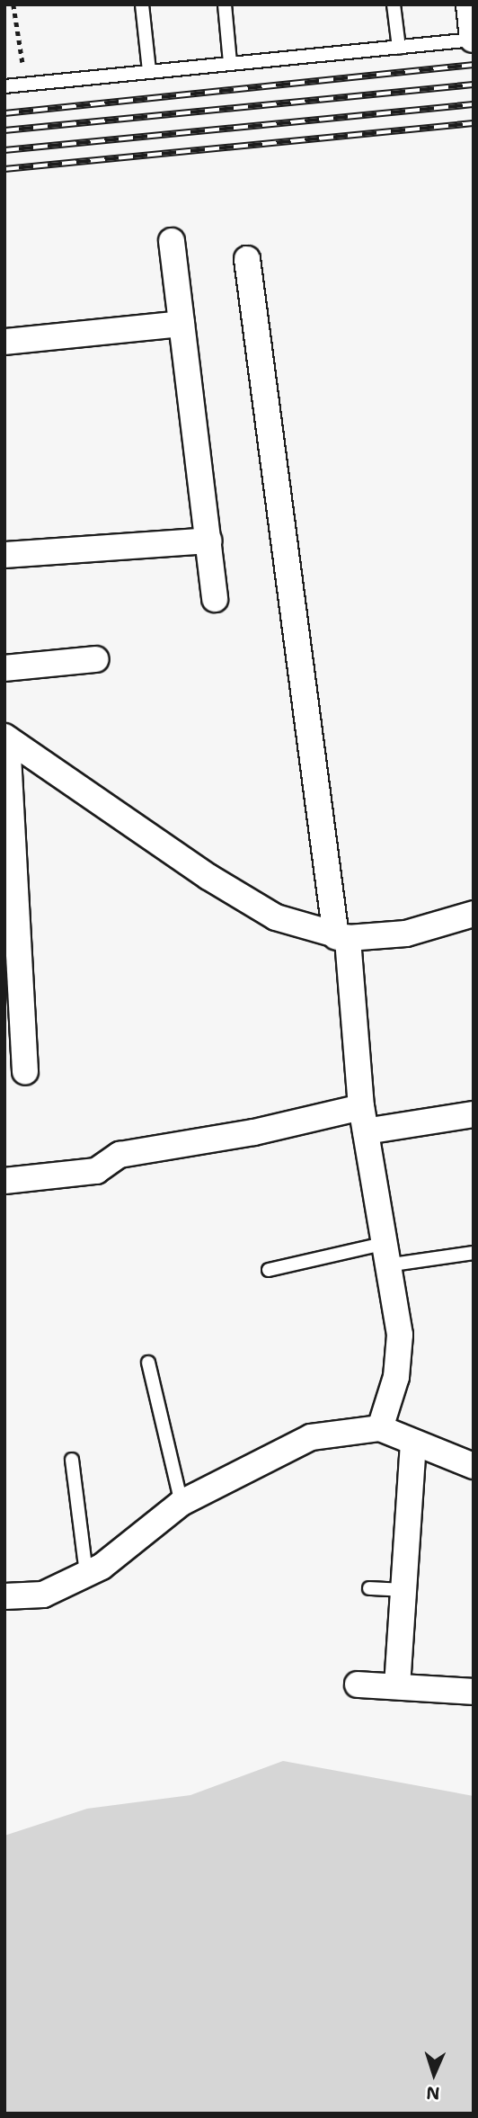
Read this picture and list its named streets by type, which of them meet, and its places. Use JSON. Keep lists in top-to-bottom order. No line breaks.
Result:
{"north":"bottom"}
